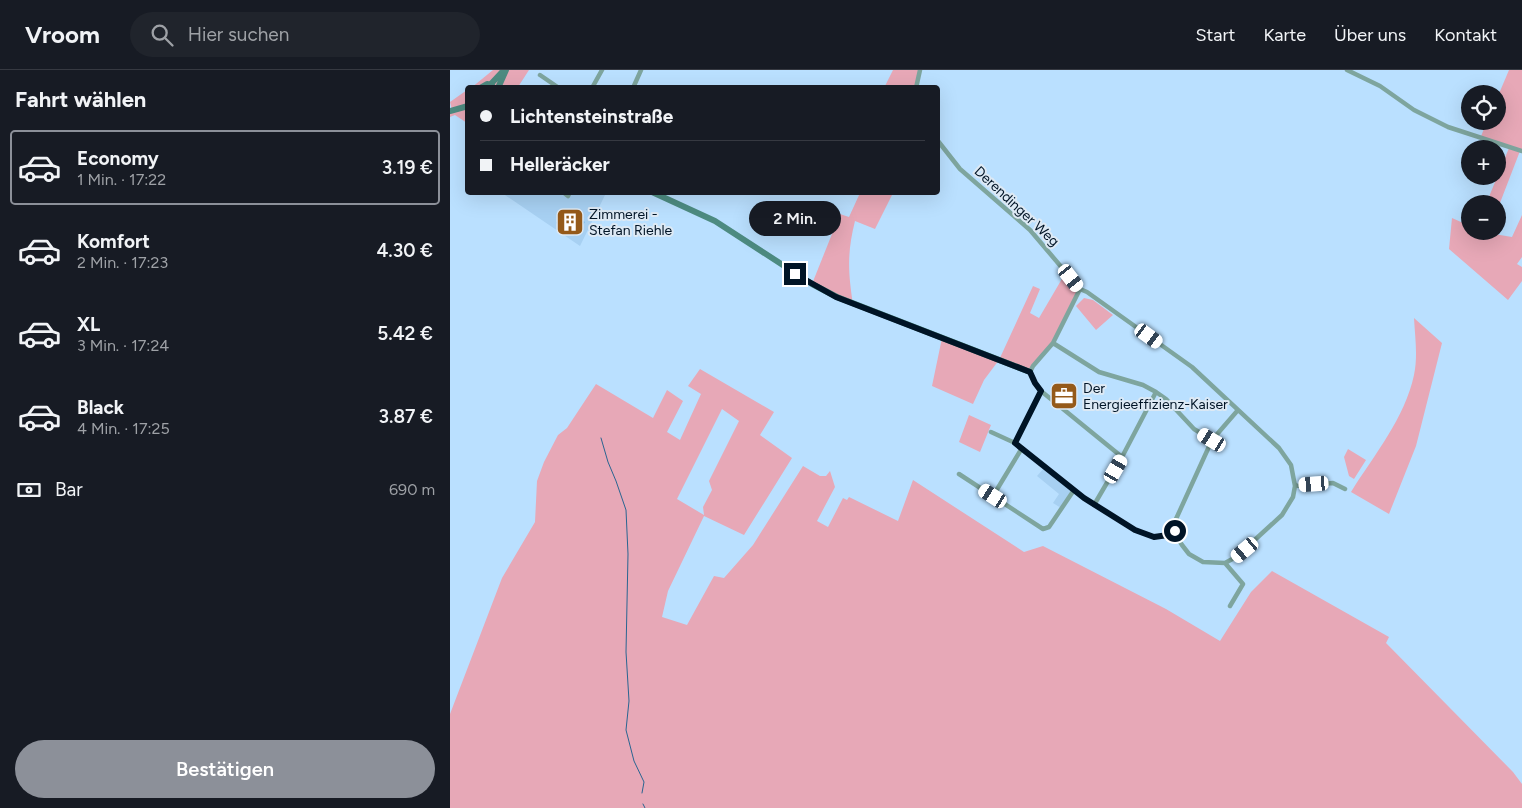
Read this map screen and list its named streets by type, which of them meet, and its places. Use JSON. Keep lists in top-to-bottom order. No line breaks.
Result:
{"streets":{"street":["Derendinger Weg"]},"places":{"building":["Zimmerei - Stefan Riehle"],"office":["Der Energieeffizienz-Kaiser"]},"page":{"header":"Vroom","search":"Hier suchen","nav":["Start","Karte","Über uns","Kontakt"],"heading":"Fahrt wählen","map_buttons":["+","−"],"banner":["Lichtensteinstraße","Helleräcker"],"list":[{"name":"Economy","note":"1 Min. · 17:22","value":"3.19 €"},{"name":"Komfort","note":"2 Min. · 17:23","value":"4.30 €"},{"name":"XL","note":"3 Min. · 17:24","value":"5.42 €"},{"name":"Black","note":"4 Min. · 17:25","value":"3.87 €"}],"bubble":"2 Min.","pay":["Bar","690 m"],"buttons":"Bestätigen"}}
